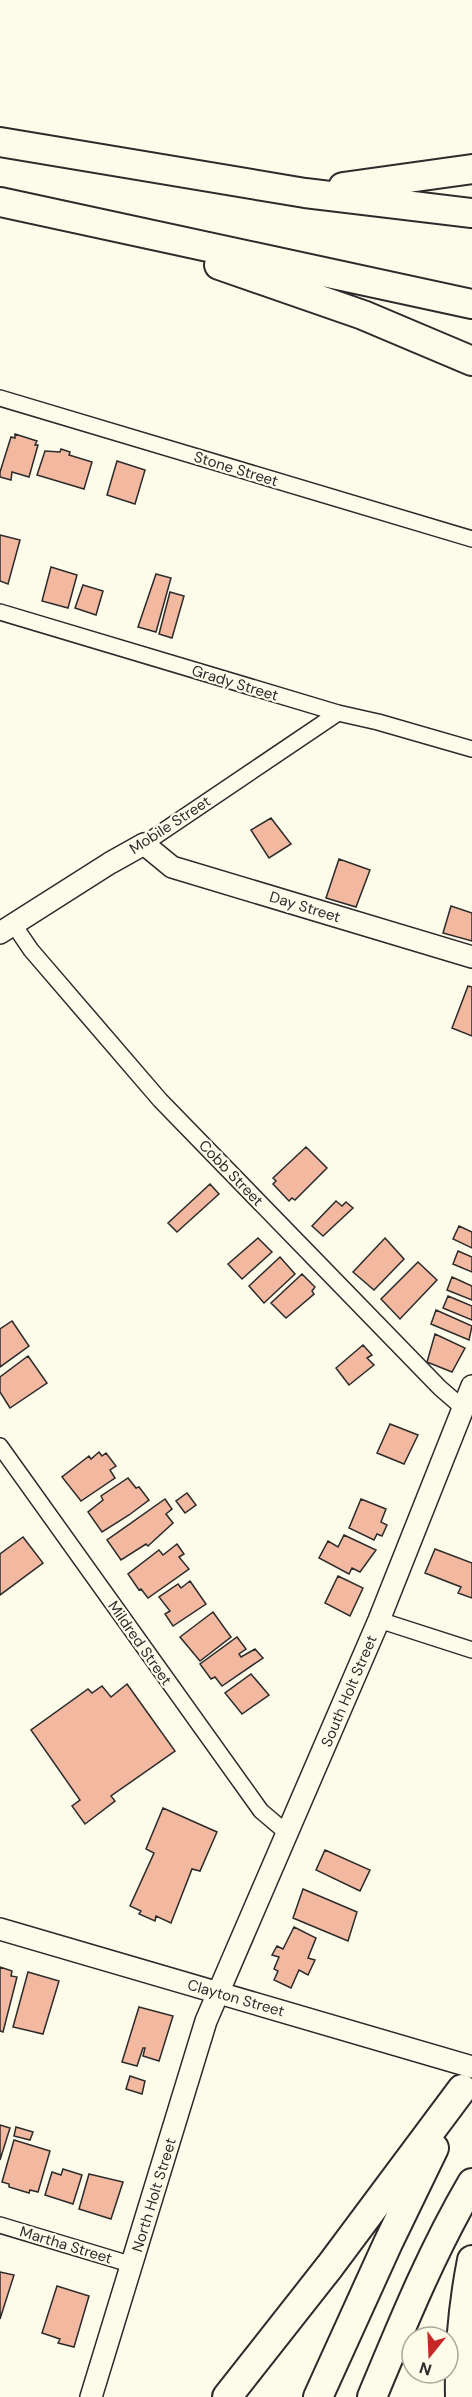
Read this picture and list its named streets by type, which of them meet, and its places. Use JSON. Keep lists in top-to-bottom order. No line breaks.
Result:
{"streets":{"street":["Stone Street","Grady Street","Mobile Street","Day Street","Cobb Street","Mildred Street","South Holt Street","Clayton Street","North Holt Street","Martha Street"]},"crossings":[["Grady Street","Mobile Street"],["Mobile Street","Day Street"],["Mobile Street","Cobb Street"],["Cobb Street","South Holt Street"],["Mildred Street","South Holt Street"],["South Holt Street","Clayton Street"],["South Holt Street","North Holt Street"],["Clayton Street","North Holt Street"],["North Holt Street","Martha Street"]],"north":"bottom"}
